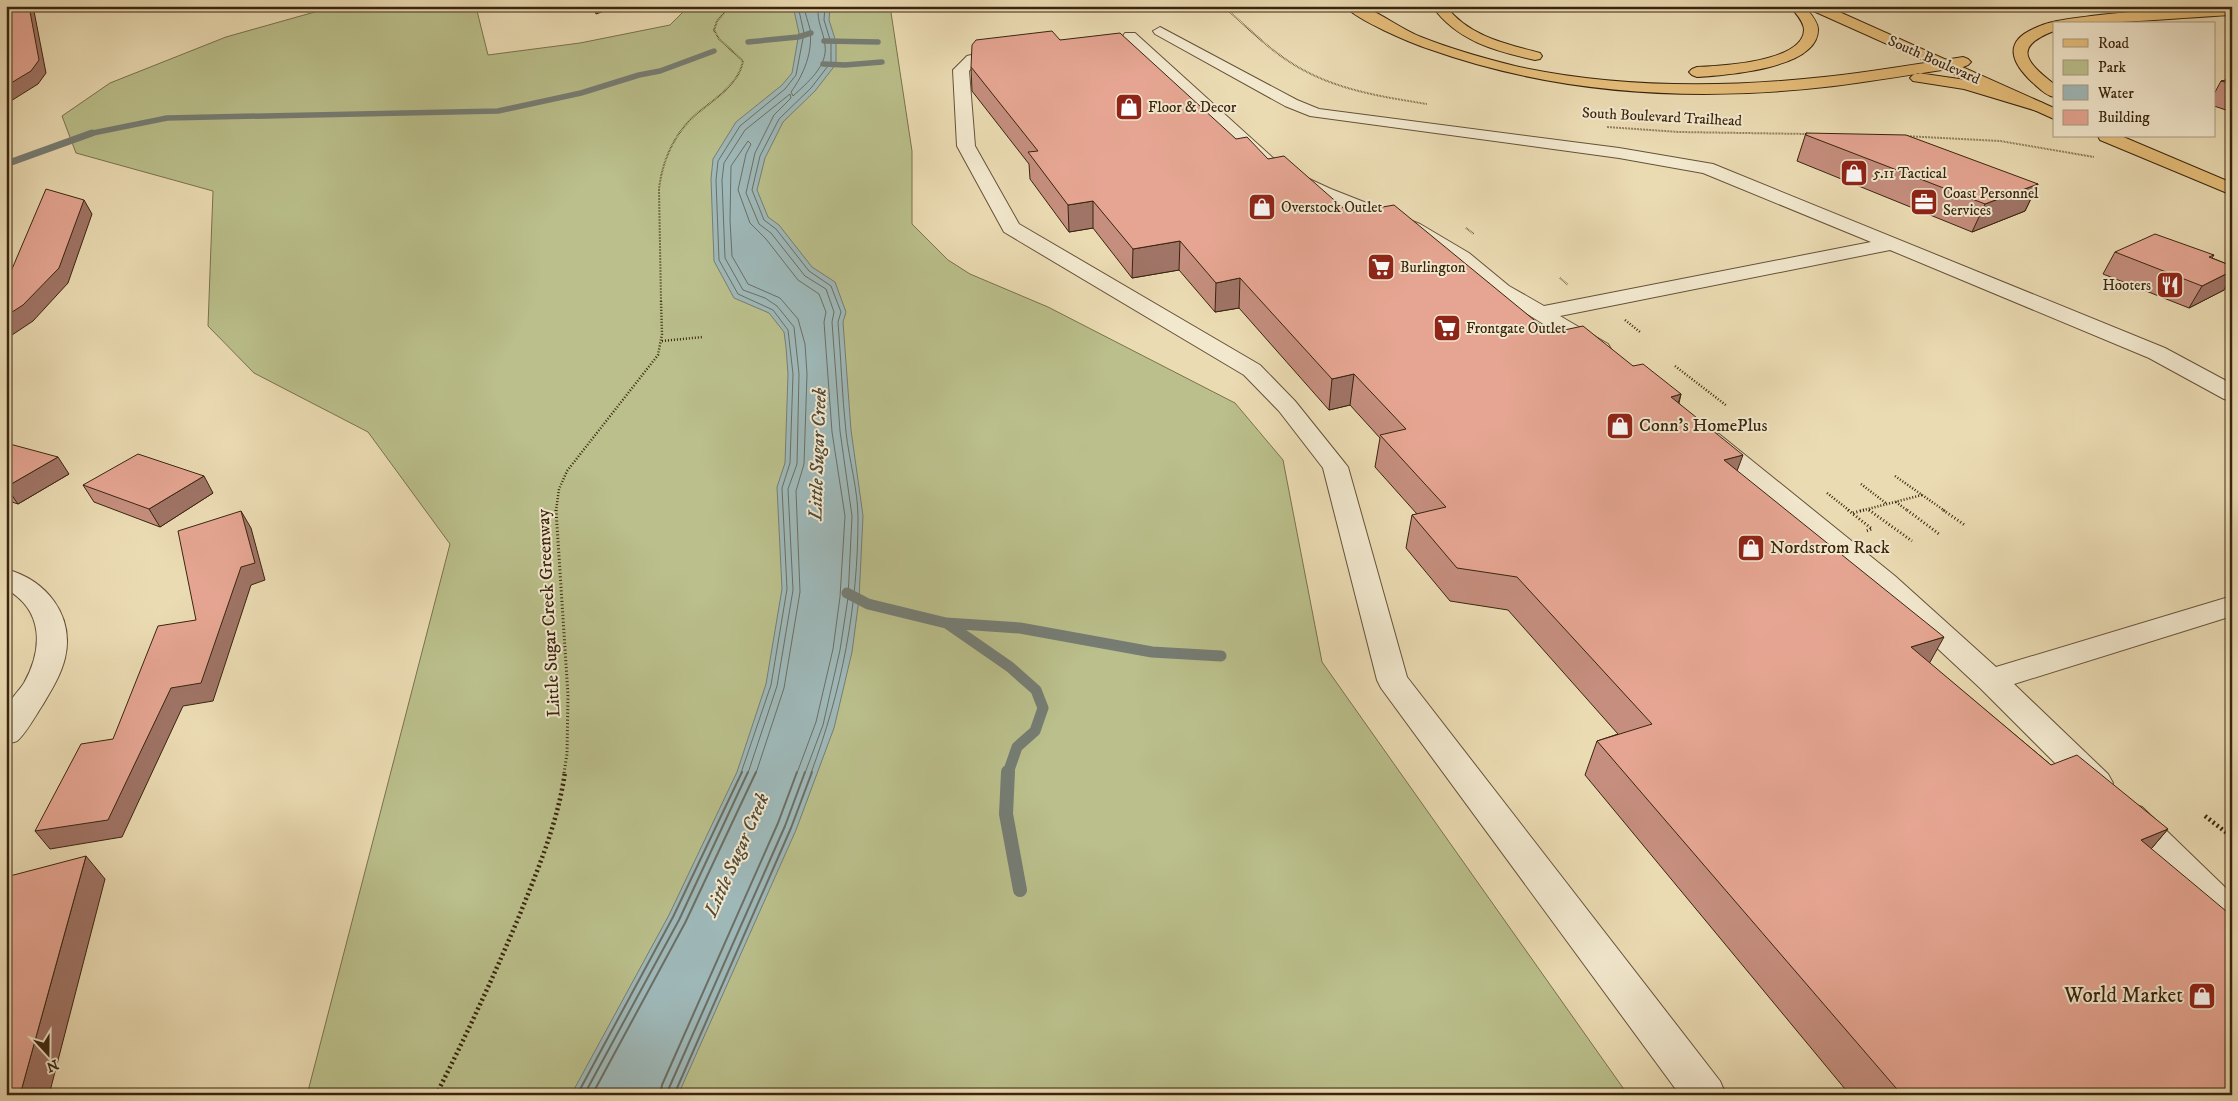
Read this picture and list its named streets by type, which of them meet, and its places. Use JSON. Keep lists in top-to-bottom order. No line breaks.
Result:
{"streets":{"main road":["South Boulevard"],"path":["South Boulevard Trailhead","Little Sugar Creek Greenway"]},"water":["Little Sugar Creek"],"places":{"shop":["Floor & Decor","5.11 Tactical","Overstock Outlet","Conn's HomePlus","Nordstrom Rack","World Market"],"office":["Coast Personnel Services"],"supermarket":["Burlington","Frontgate Outlet"],"restaurant":["Hooters"]},"legend":["Road","Park","Water","Building"],"north":"bottom"}
